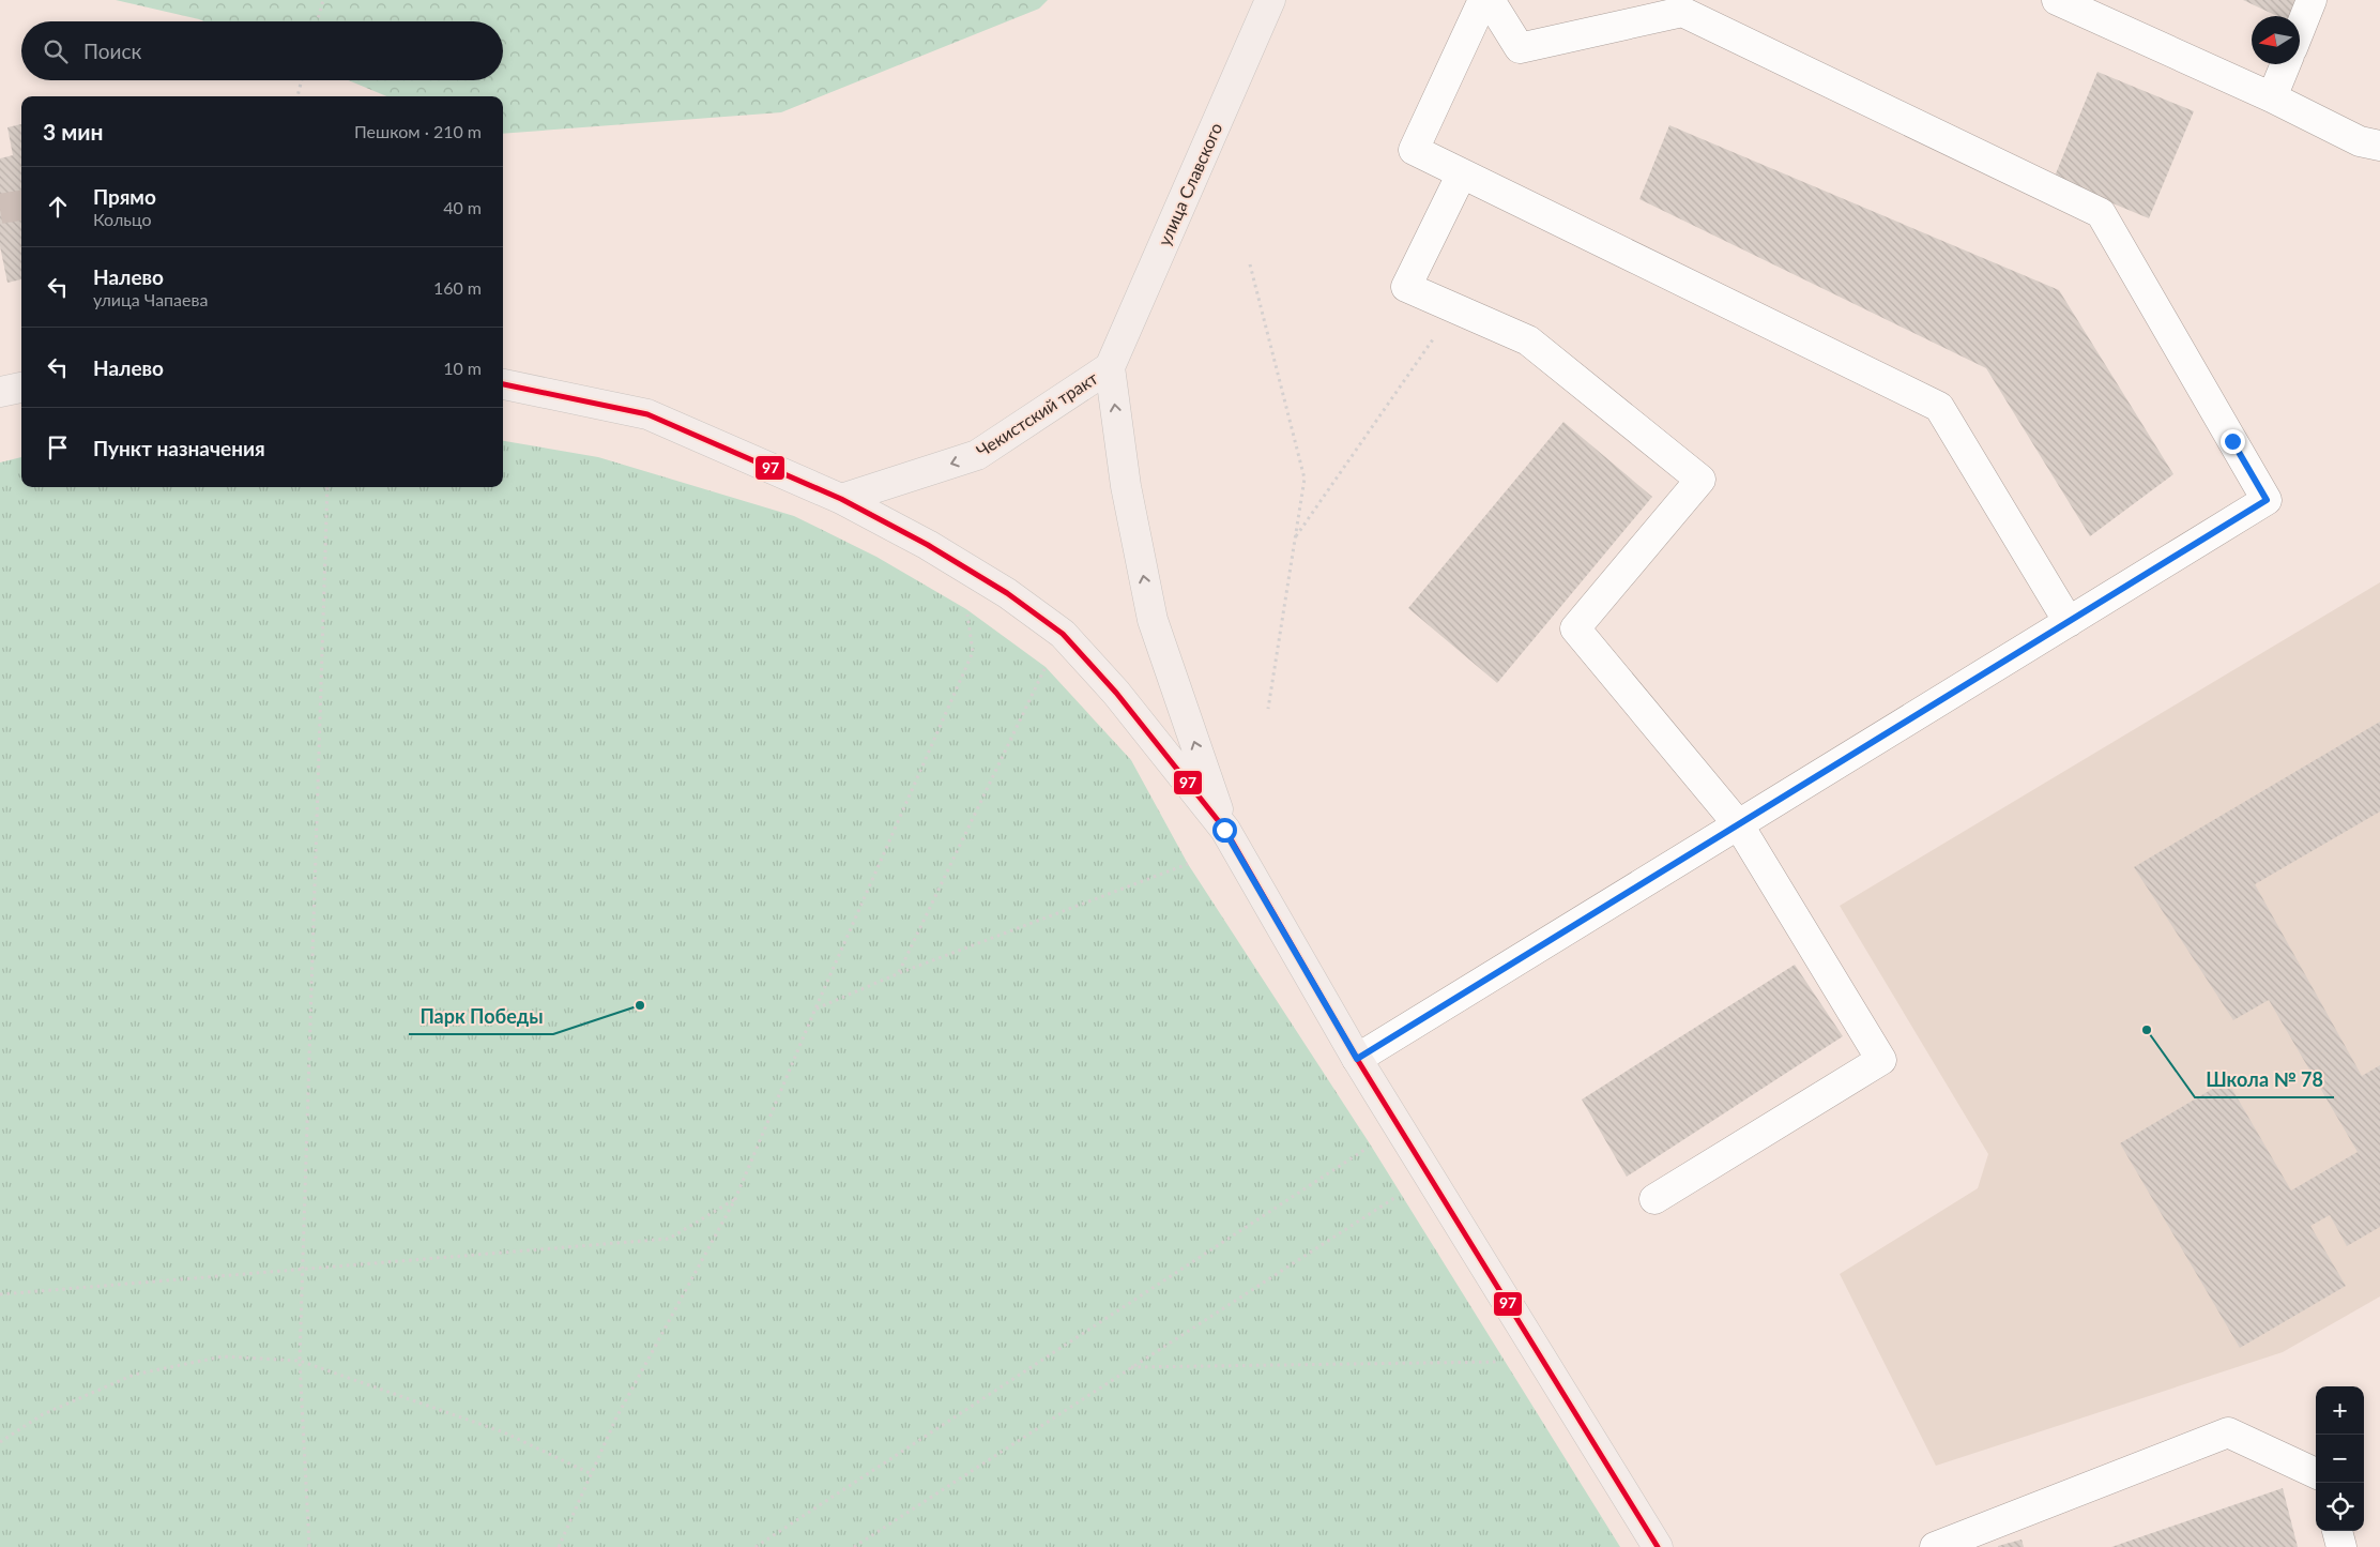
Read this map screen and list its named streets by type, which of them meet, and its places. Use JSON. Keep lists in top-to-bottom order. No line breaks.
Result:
{"streets":{"main road":["улица Славского","Чекистский тракт"]},"crossings":[["улица Славского","Чекистский тракт"]],"one_way":["Чекистский тракт"],"places":["Парк Победы","Школа № 78"],"lines":["transit line 97"],"north":"left","page":{"search":"Поиск","heading":["3 мин","Пешком · 210 m"],"list":[["Прямо","Кольцо","40 m"],["Налево","улица Чапаева","160 m"],["Налево","10 m"],"Пункт назначения"],"map_buttons":["+","−"]}}
